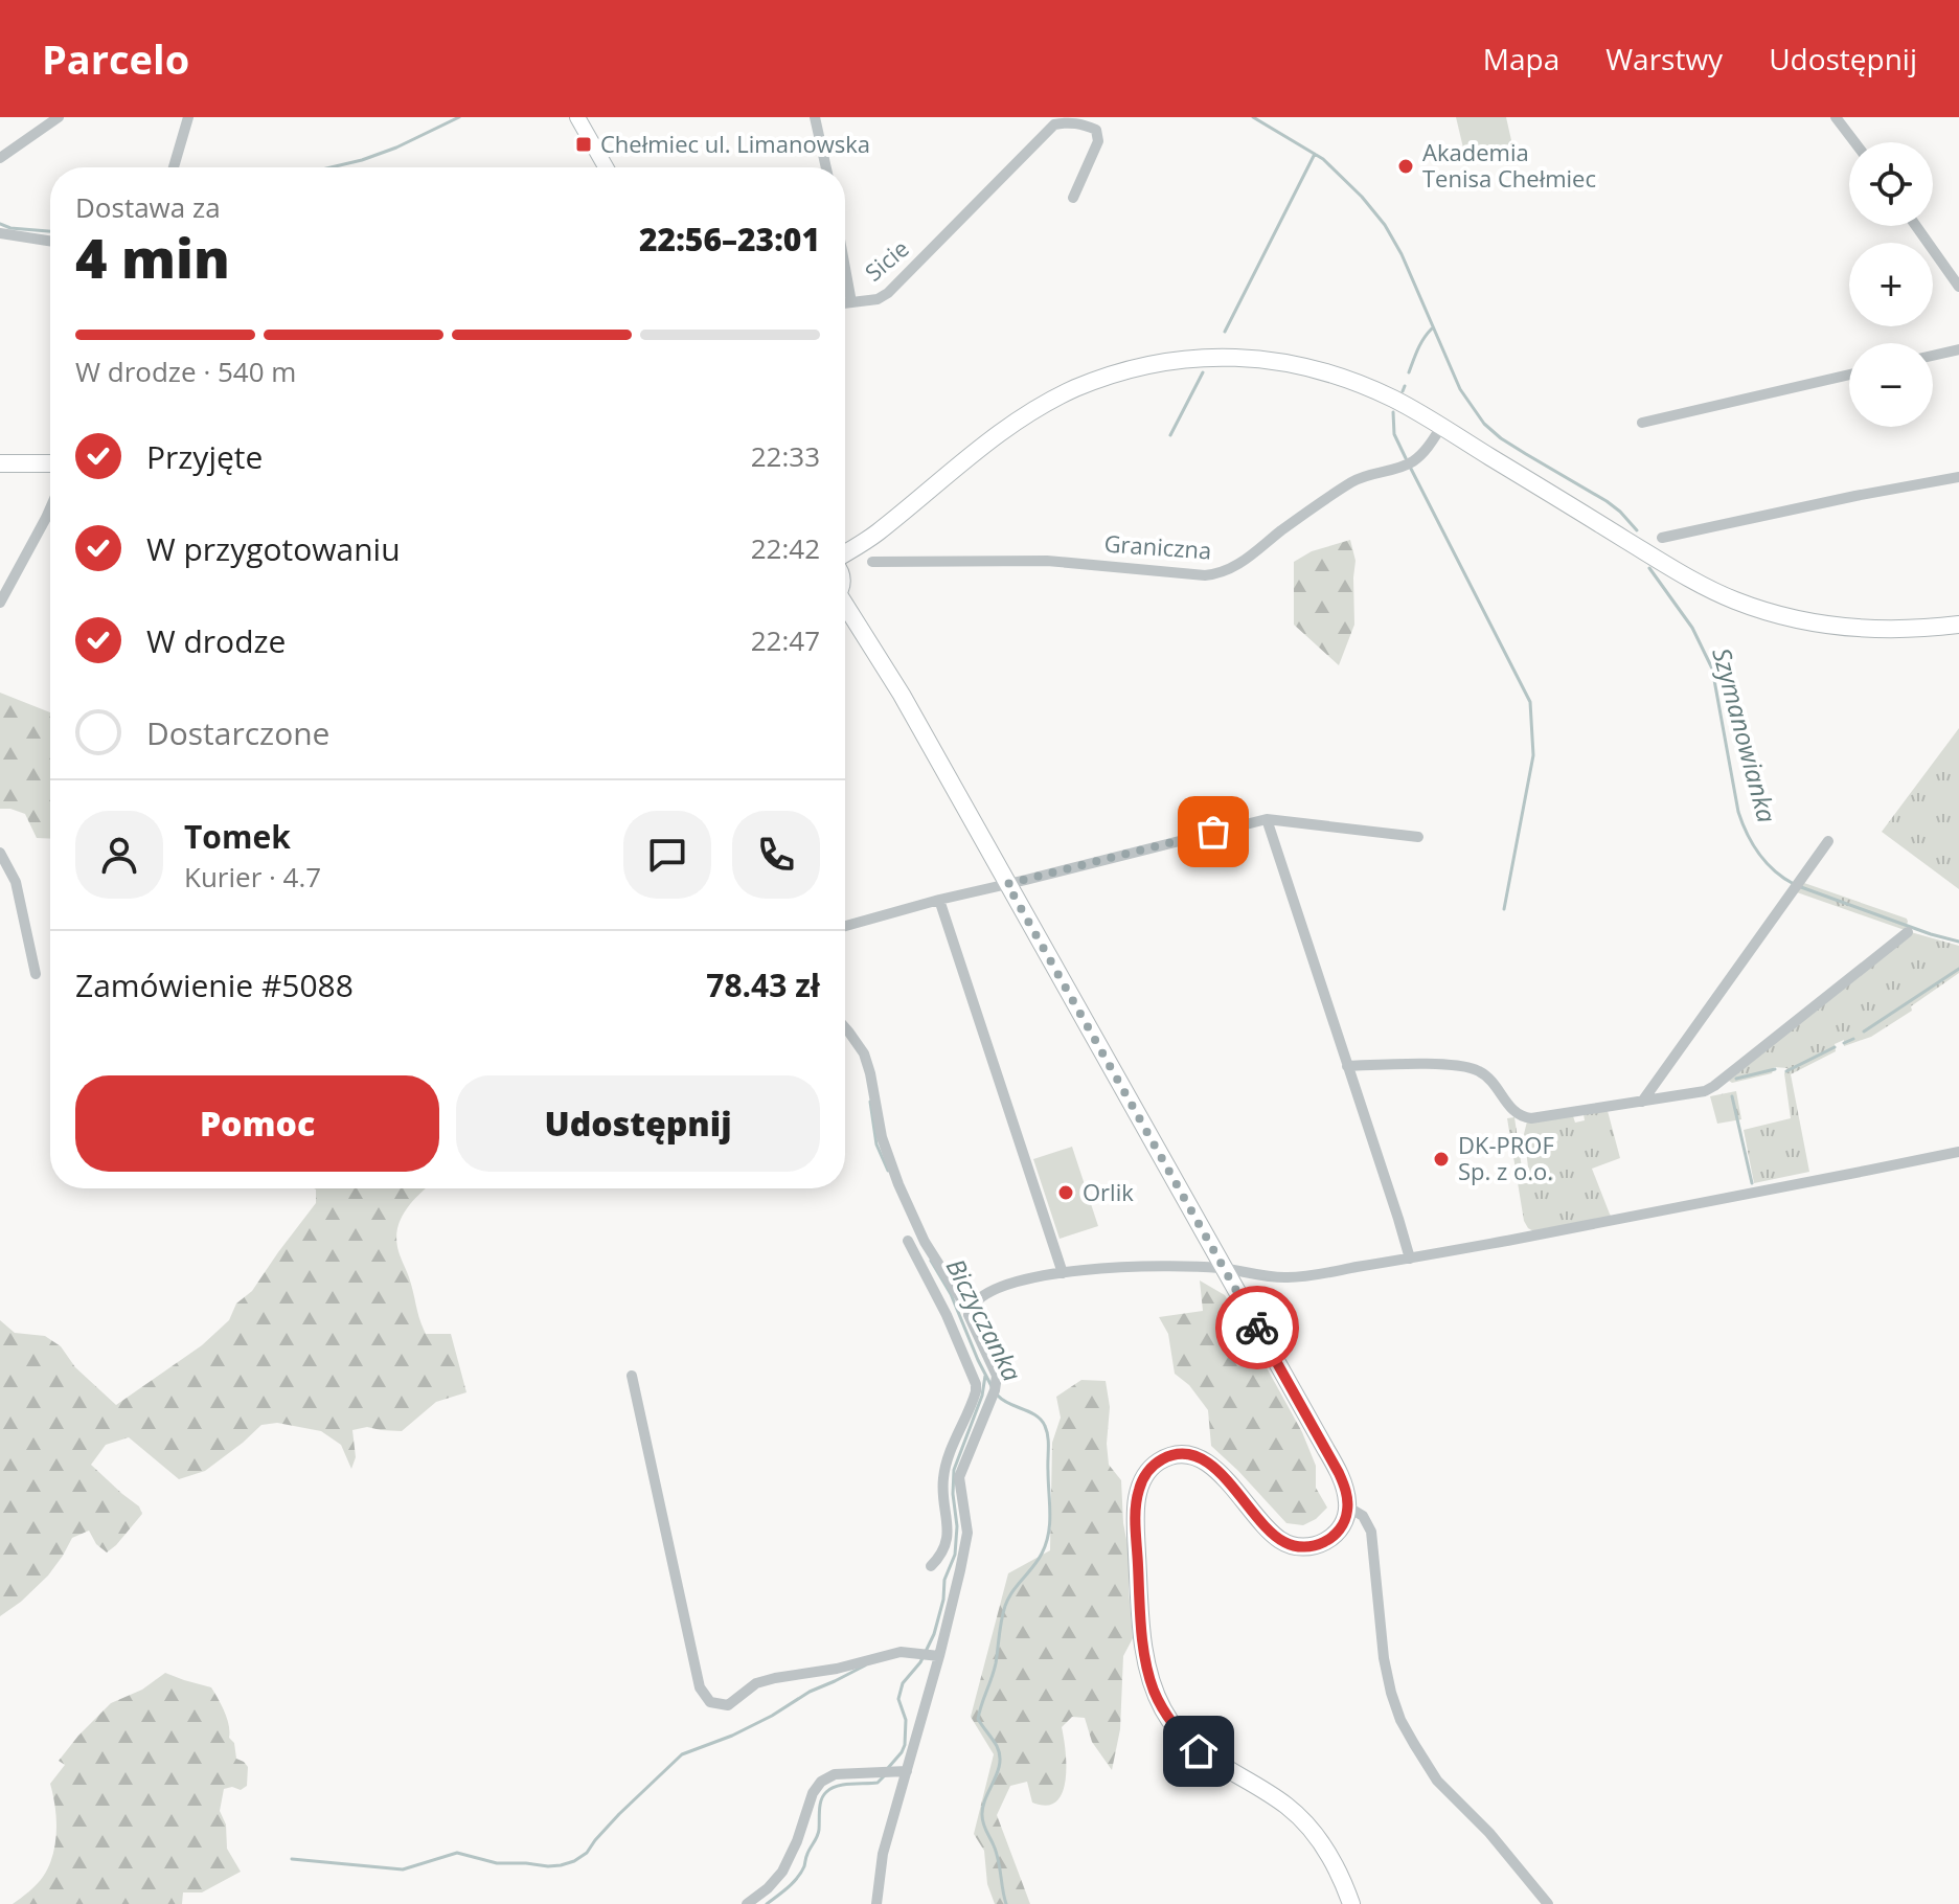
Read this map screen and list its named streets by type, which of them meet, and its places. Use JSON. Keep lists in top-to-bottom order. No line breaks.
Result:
{"streets":{"street":["Sicie","Graniczna"]},"water":["Szymanowianka","Biczyczanka"],"places":{"transit":["Chełmiec ul. Limanowska"],"other":["Akademia Tenisa Chełmiec","DK-PROF Sp. z o.o.","Orlik"]},"page":{"header":"Parcelo","nav":["Mapa","Warstwy","Udostępnij"],"map_buttons":["+","−"],"heading":["4 min","Dostawa za","22:56–23:01"],"panel":["Tomek","Kurier · 4.7","Zamówienie #5088","78.43 zł"],"bar":"W drodze · 540 m","list":[["Przyjęte","22:33"],["W przygotowaniu","22:42"],["W drodze","22:47"],"Dostarczone"],"buttons":["Pomoc","Udostępnij"]}}
